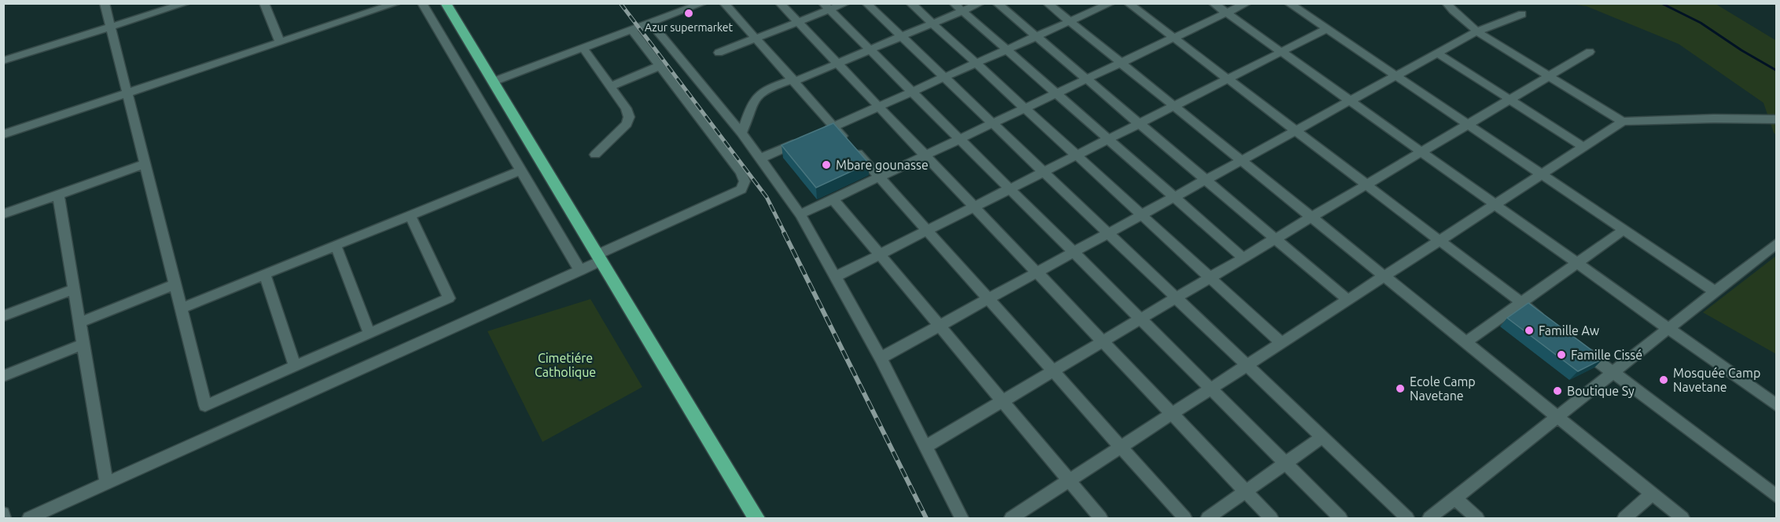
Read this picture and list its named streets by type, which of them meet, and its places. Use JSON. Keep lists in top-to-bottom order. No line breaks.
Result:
{"parks":["Cimetiére Catholique"],"places":["Azur supermarket","Mbare gounasse","Famille Aw","Famille Cissé","Mosquée Camp Navetane","Ecole Camp Navetane","Boutique Sy"]}
